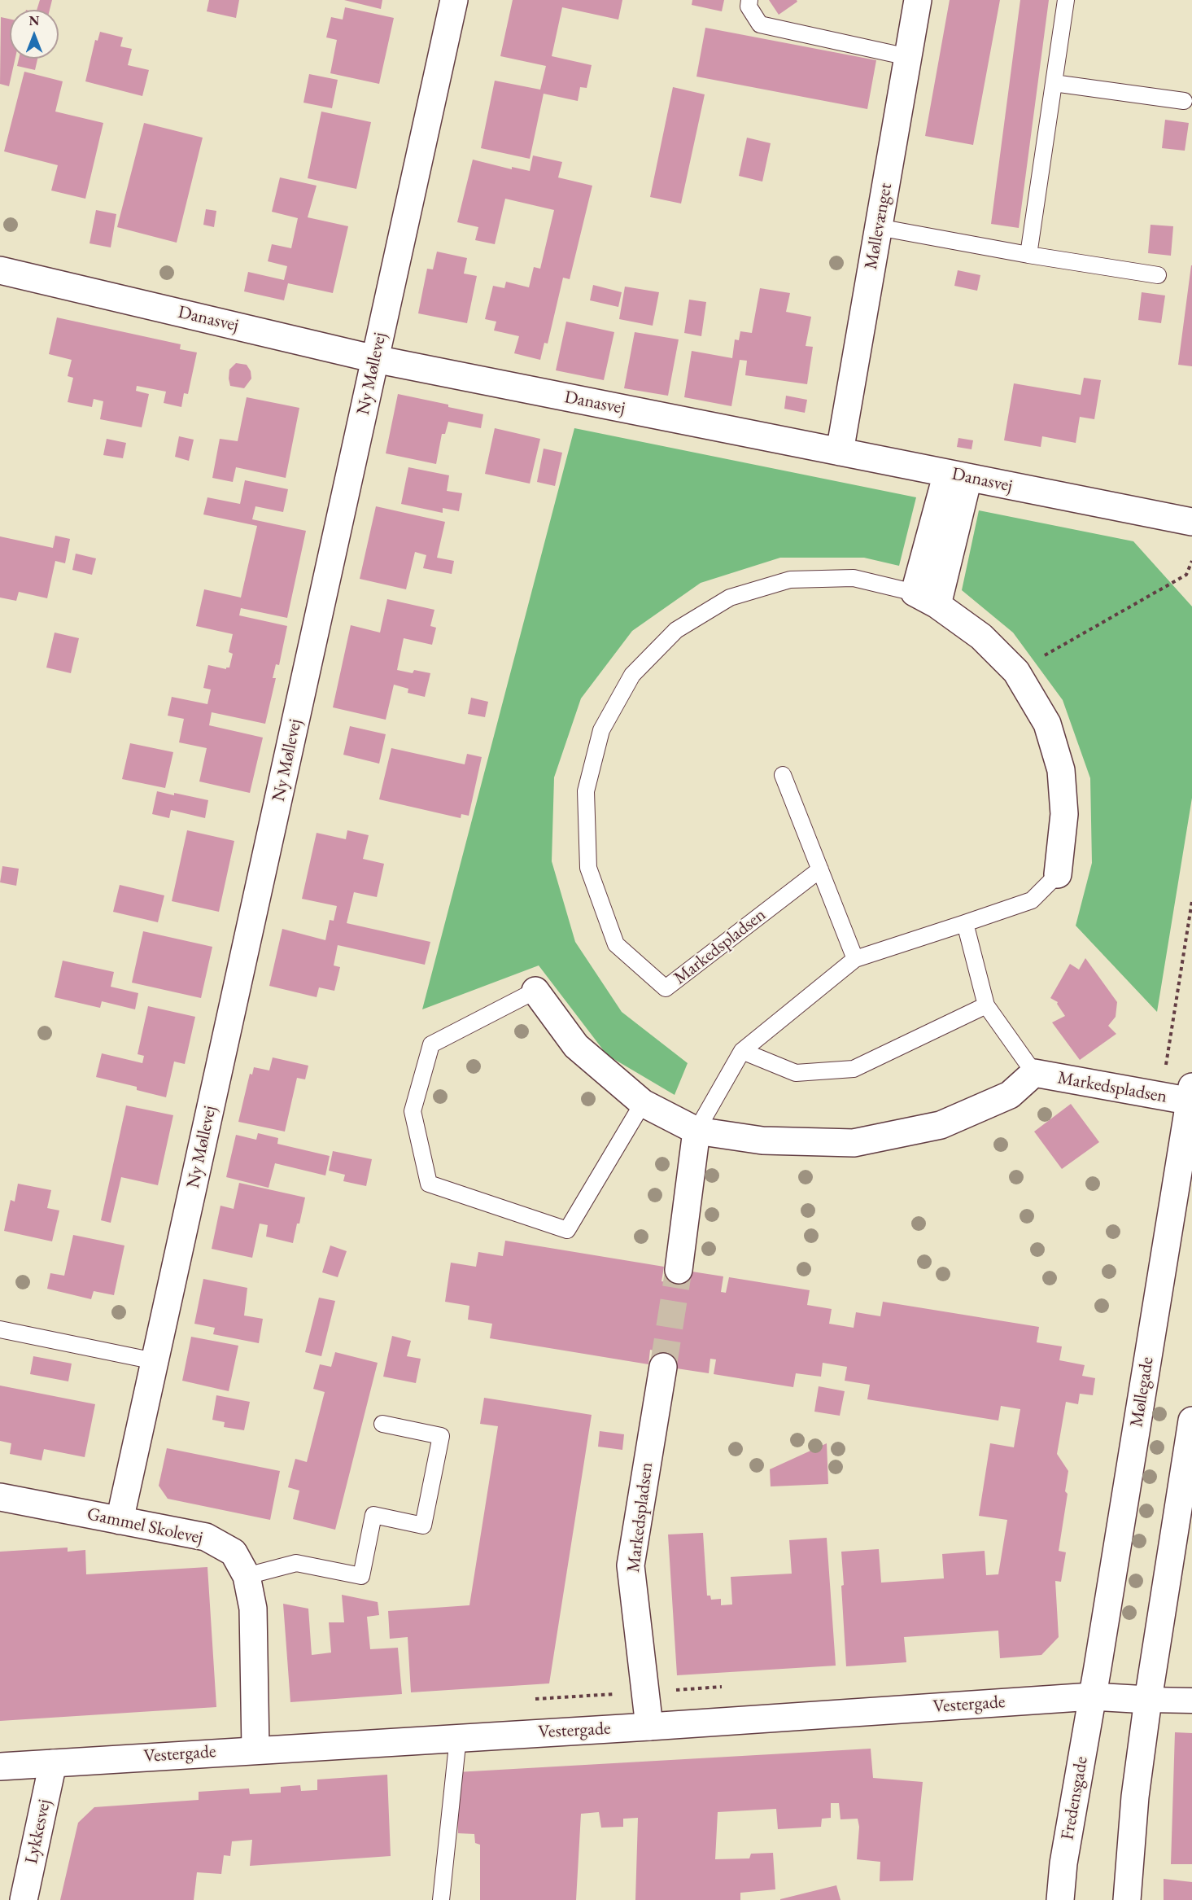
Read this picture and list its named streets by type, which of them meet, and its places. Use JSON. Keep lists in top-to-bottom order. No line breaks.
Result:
{"streets":{"street":["Møllevænget","Danasvej","Ny Møllevej","Markedspladsen","Møllegade","Gammel Skolevej","Vestergade","Fredensgade","Lykkesvej"]},"crossings":[["Møllevænget","Danasvej"],["Danasvej","Ny Møllevej"],["Ny Møllevej","Gammel Skolevej"],["Markedspladsen","Møllegade"],["Markedspladsen","Vestergade"],["Møllegade","Vestergade"],["Møllegade","Fredensgade"],["Gammel Skolevej","Vestergade"],["Vestergade","Fredensgade"],["Vestergade","Lykkesvej"]],"north":"top"}
